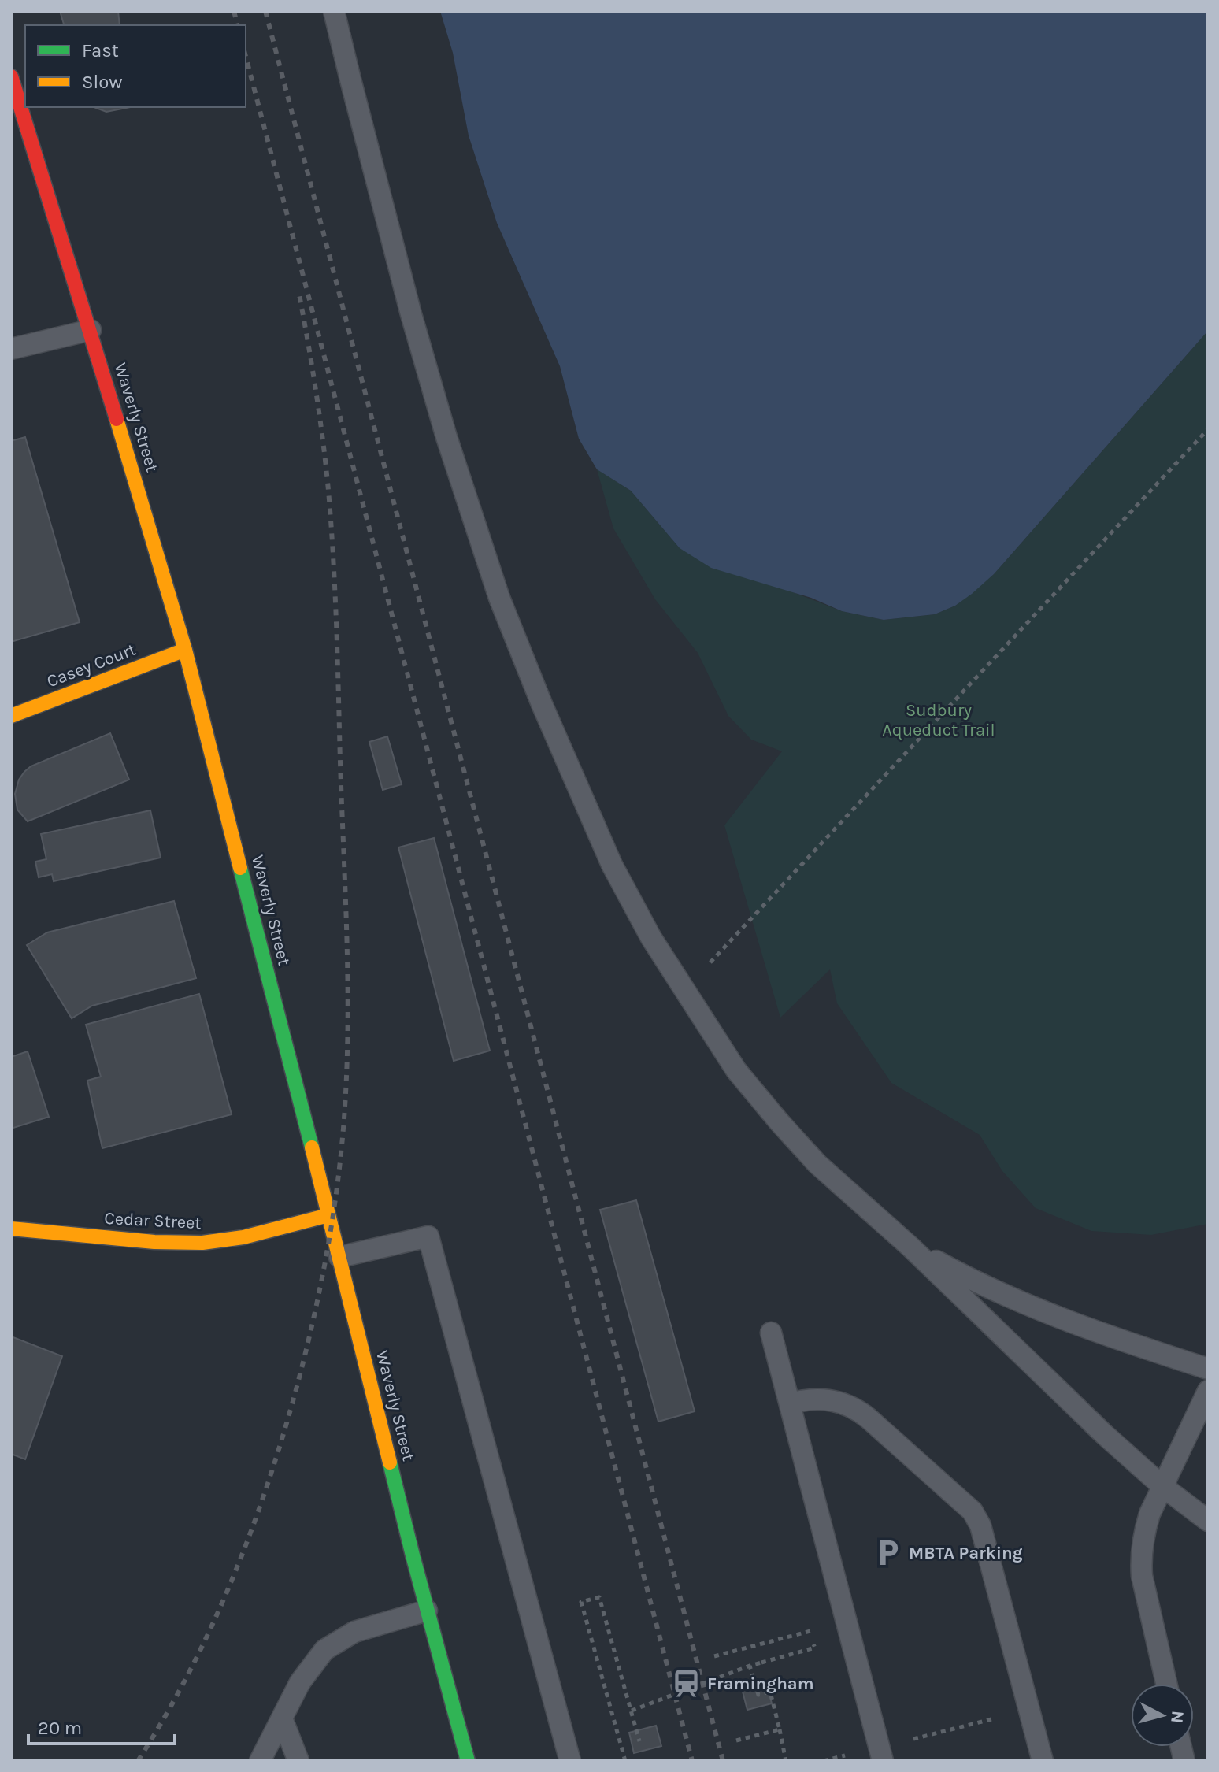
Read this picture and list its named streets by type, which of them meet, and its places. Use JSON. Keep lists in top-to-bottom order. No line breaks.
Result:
{"streets":{"main road":["Waverly Street","Casey Court","Cedar Street"]},"crossings":[["Waverly Street","Casey Court"],["Waverly Street","Cedar Street"]],"parks":["Sudbury Aqueduct Trail"],"places":{"parking":["MBTA Parking"],"station":["Framingham"]},"legend":["Fast","Slow"],"scale_bar":"20 m","north":"right"}
